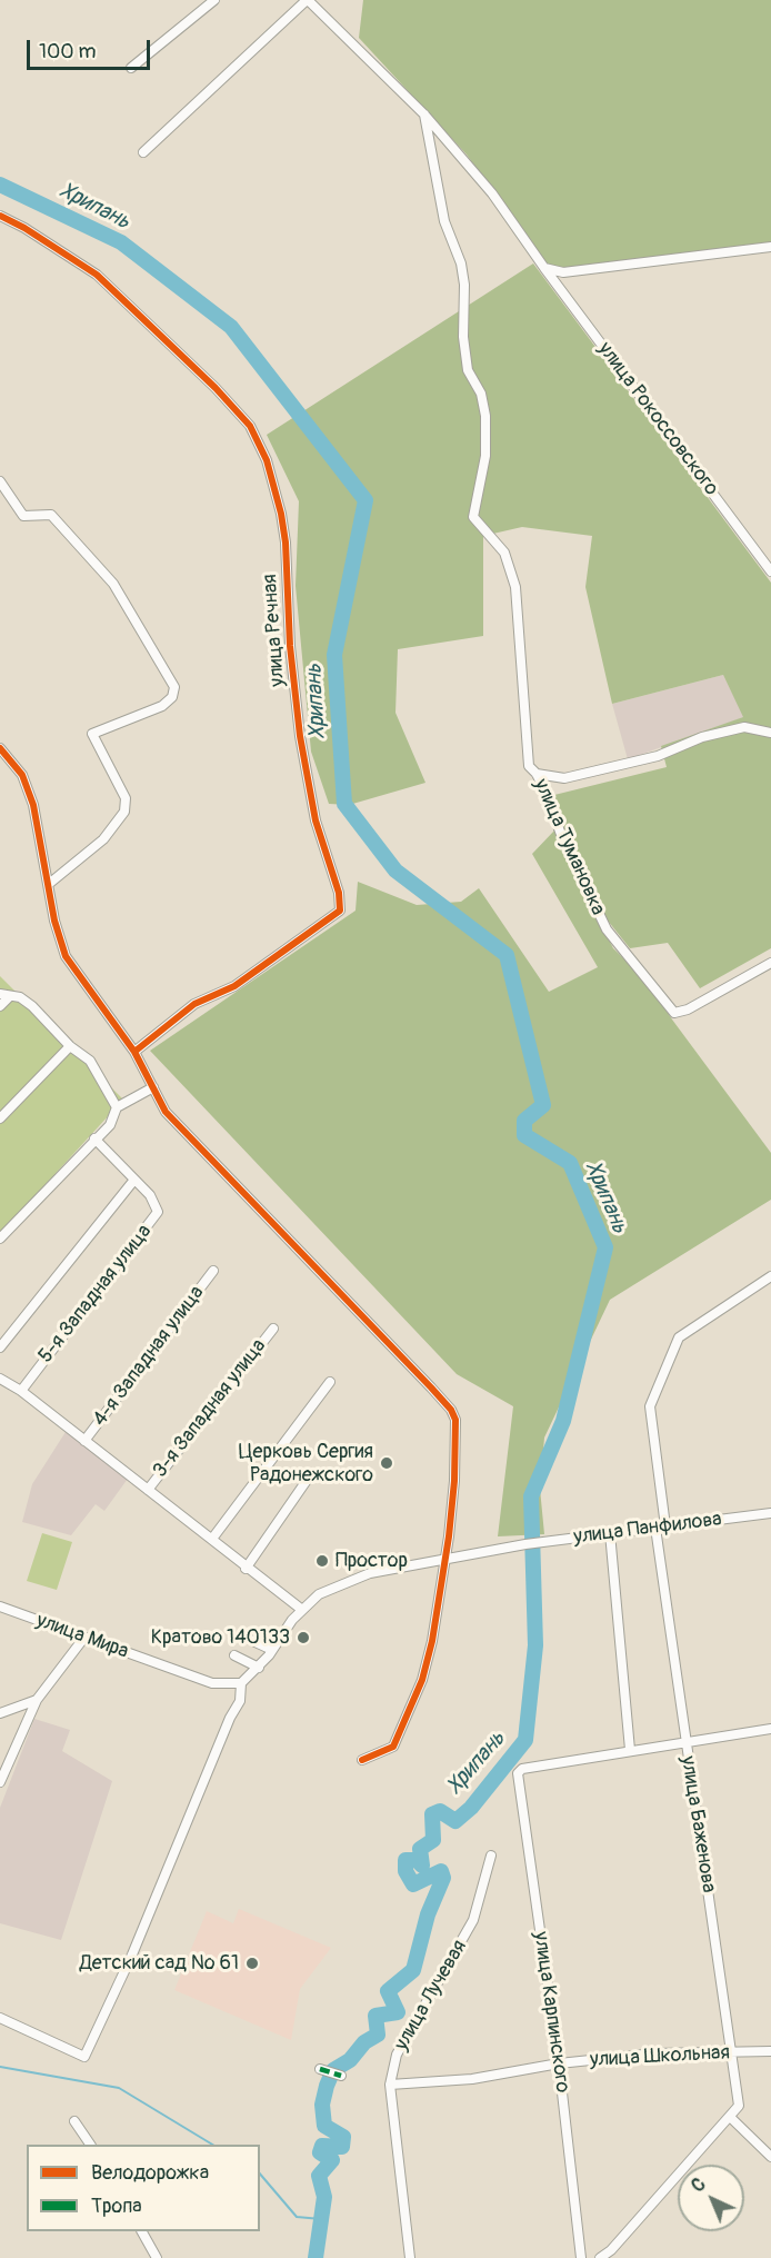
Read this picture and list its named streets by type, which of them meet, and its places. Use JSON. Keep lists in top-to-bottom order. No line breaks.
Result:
{"streets":{"street":["улица Рокоссовского","улица Речная","улица Тумановка","5-я Западная улица","4-я Западная улица","3-я Западная улица","улица Панфилова","улица Мира","улица Баженова","улица Лучевая","улица Карпинского","улица Школьная"]},"crossings":[["улица Рокоссовского","улица Тумановка"],["улица Панфилова","улица Баженова"],["улица Баженова","улица Школьная"],["улица Лучевая","улица Школьная"],["улица Карпинского","улица Школьная"]],"water":["Хрипань"],"places":["Церковь Сергия Радонежского","Простор","Кратово 140133","Детский сад № 61"],"legend":["Велодорожка","Тропа"],"scale_bar":"100 m","north":"top left"}
